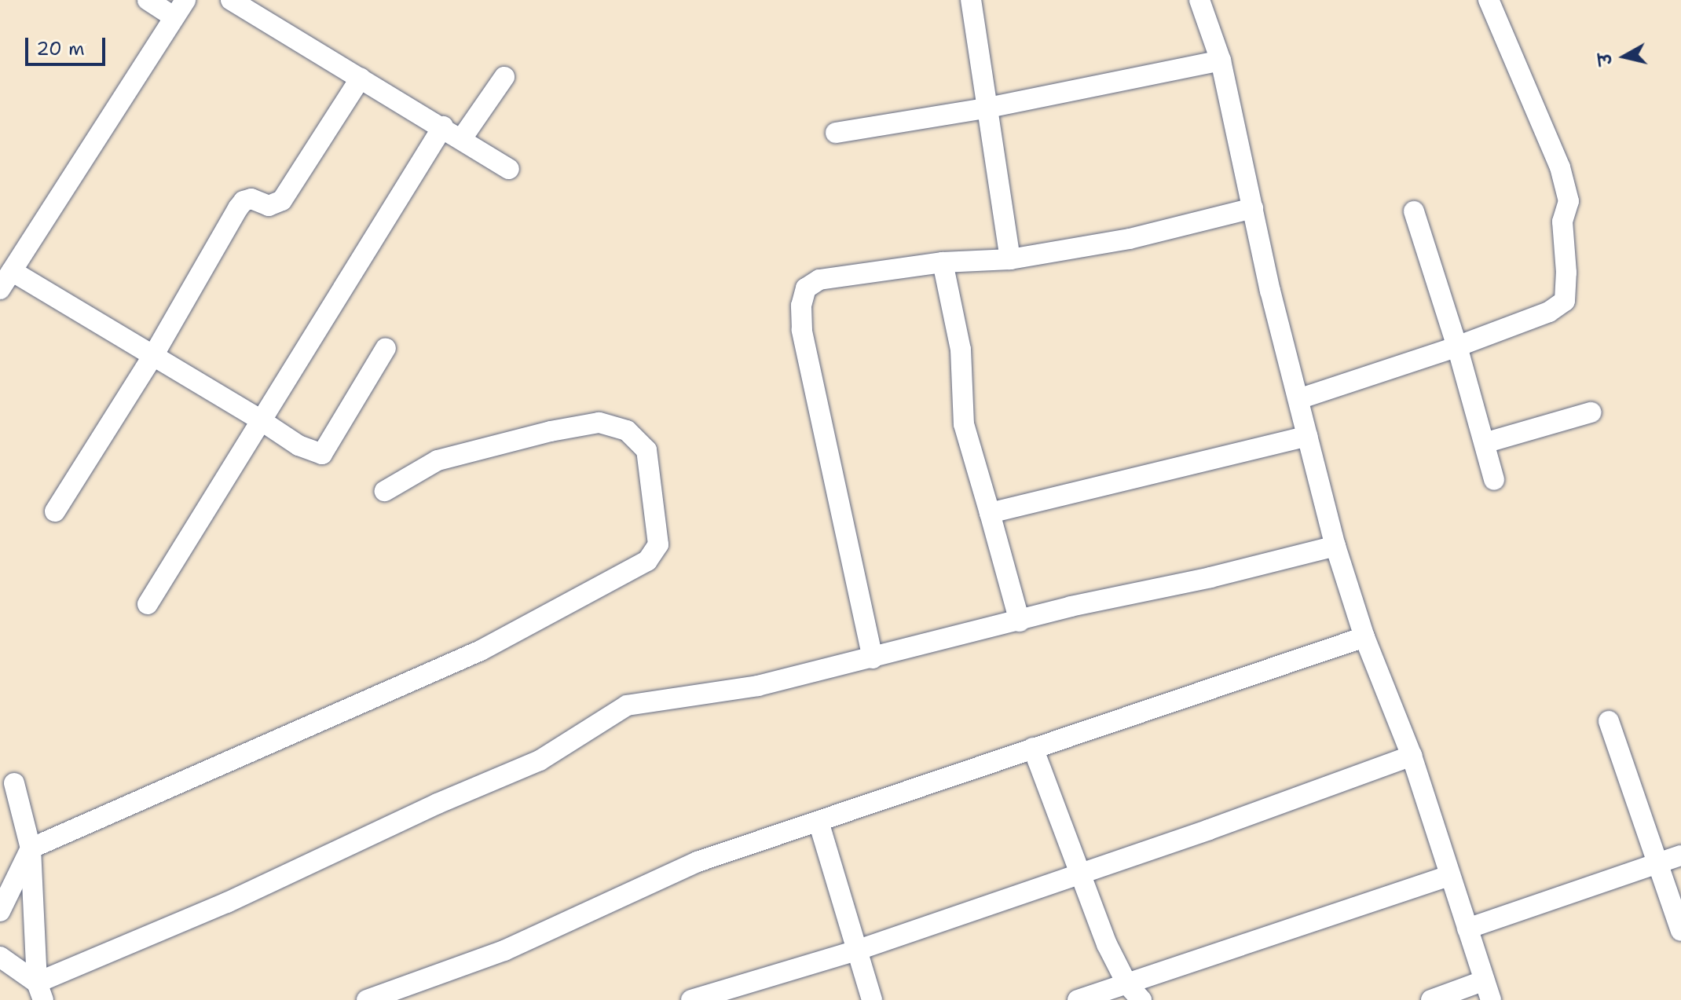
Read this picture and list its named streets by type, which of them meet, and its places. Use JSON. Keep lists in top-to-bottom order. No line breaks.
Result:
{"scale_bar":"20 m","north":"left"}
